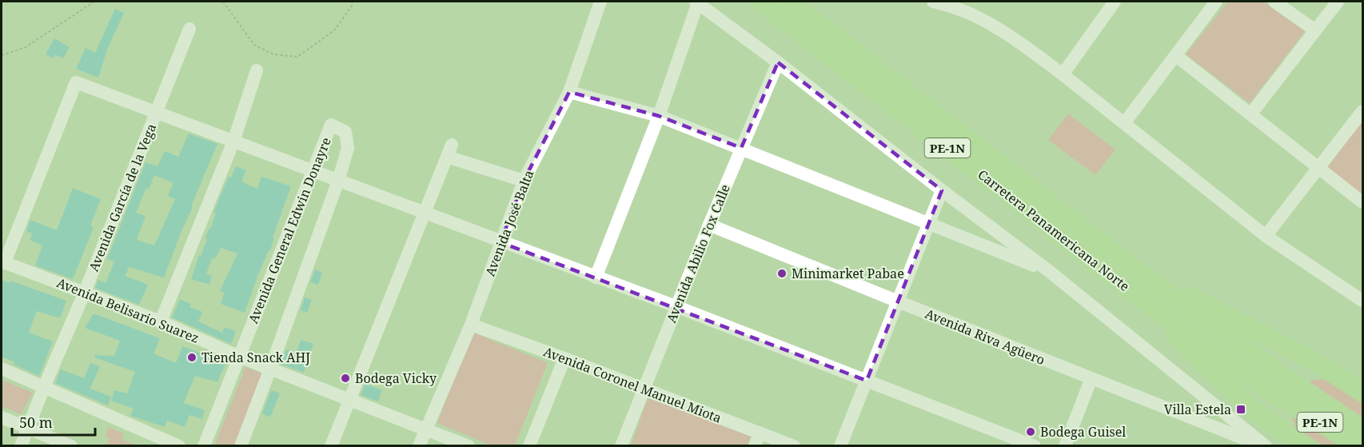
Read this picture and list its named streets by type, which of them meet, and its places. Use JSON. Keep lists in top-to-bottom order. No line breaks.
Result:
{"streets":{"highway":["PE-1N","Carretera Panamericana Norte"],"street":["Avenida García de la Vega","Avenida José Balta","Avenida General Edwin Donayre","Avenida Abilio Fox Calle","Avenida Belisario Suarez","Avenida Riva Agüero","Avenida Coronel Manuel Miota"]},"crossings":[["Avenida García de la Vega","Avenida Belisario Suarez"],["Avenida José Balta","Avenida Belisario Suarez"],["Avenida José Balta","Avenida Coronel Manuel Miota"],["Avenida General Edwin Donayre","Avenida Belisario Suarez"],["Avenida Abilio Fox Calle","Avenida Riva Agüero"],["Avenida Abilio Fox Calle","Avenida Coronel Manuel Miota"]],"places":{"other":["Minimarket Pabae","Tienda Snack AHJ","Bodega Vicky","Bodega Guisel"],"transit":["Villa Estela"]},"scale_bar":"50 m"}
